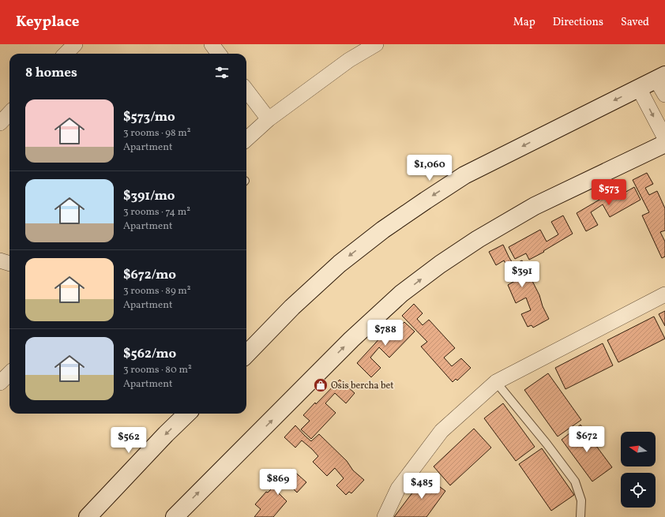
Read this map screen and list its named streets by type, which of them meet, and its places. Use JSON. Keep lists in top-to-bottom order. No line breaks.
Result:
{"places":{"shop":["Osis bercha bet"]},"north":"left","page":{"header":"Keyplace","nav":["Map","Directions","Saved"],"heading":"8 homes","list":[{"name":"$573/mo","note":"3 rooms · 98 m² · Apartment"},{"name":"$391/mo","note":"3 rooms · 74 m² · Apartment"},{"name":"$672/mo","note":"3 rooms · 89 m² · Apartment"},{"name":"$562/mo","note":"3 rooms · 80 m² · Apartment"}],"price":["$1,060","$573","$391","$788","$672","$562","$869","$485"]}}
